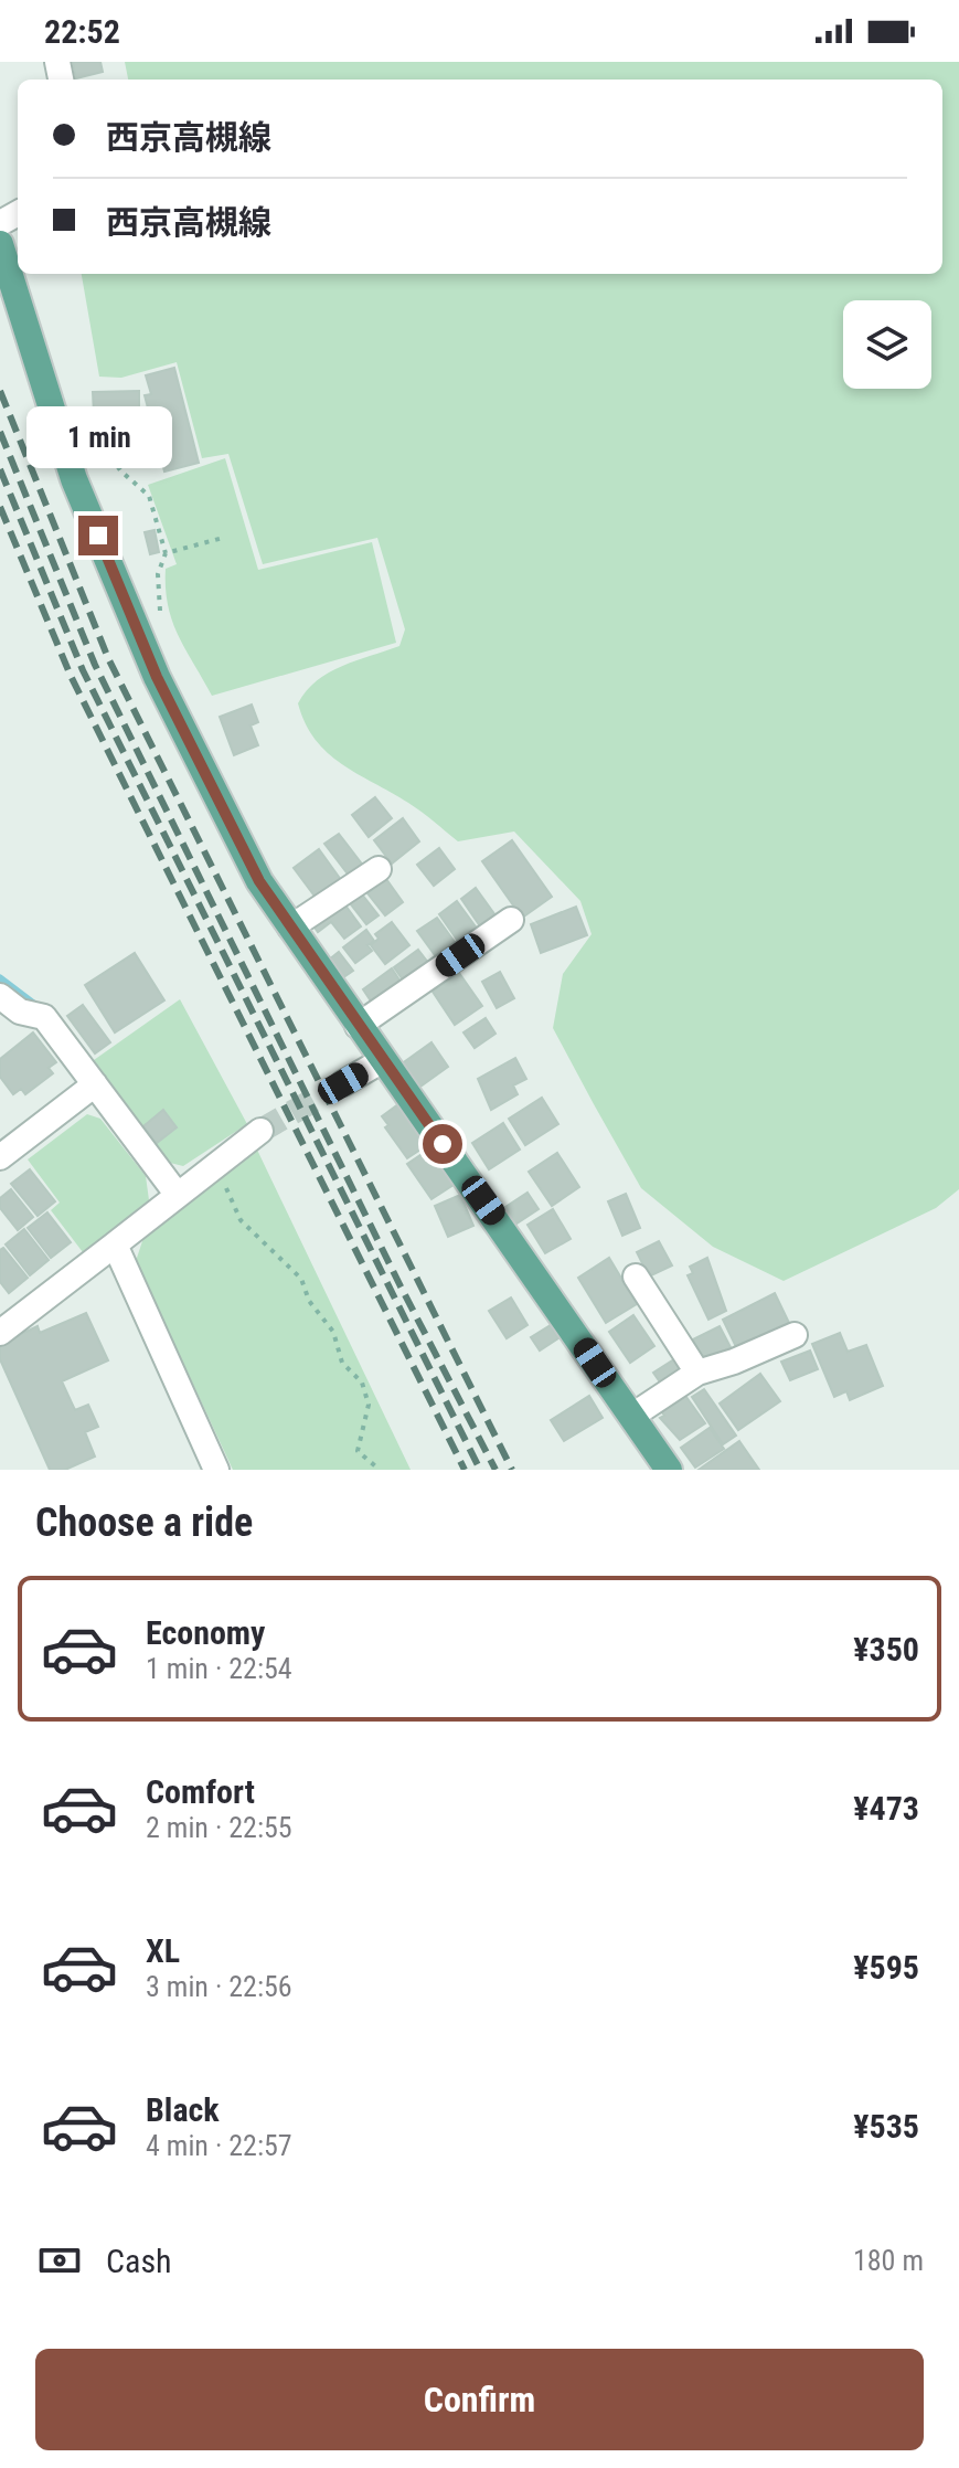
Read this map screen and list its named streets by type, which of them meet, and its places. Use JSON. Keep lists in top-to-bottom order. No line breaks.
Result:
{"page":{"status":"22:52","banner":["西京高槻線","西京高槻線"],"bubble":"1 min","heading":"Choose a ride","list":[{"name":"Economy","note":"1 min · 22:54","value":"¥350"},{"name":"Comfort","note":"2 min · 22:55","value":"¥473"},{"name":"XL","note":"3 min · 22:56","value":"¥595"},{"name":"Black","note":"4 min · 22:57","value":"¥535"}],"pay":["Cash","180 m"],"buttons":"Confirm"}}
